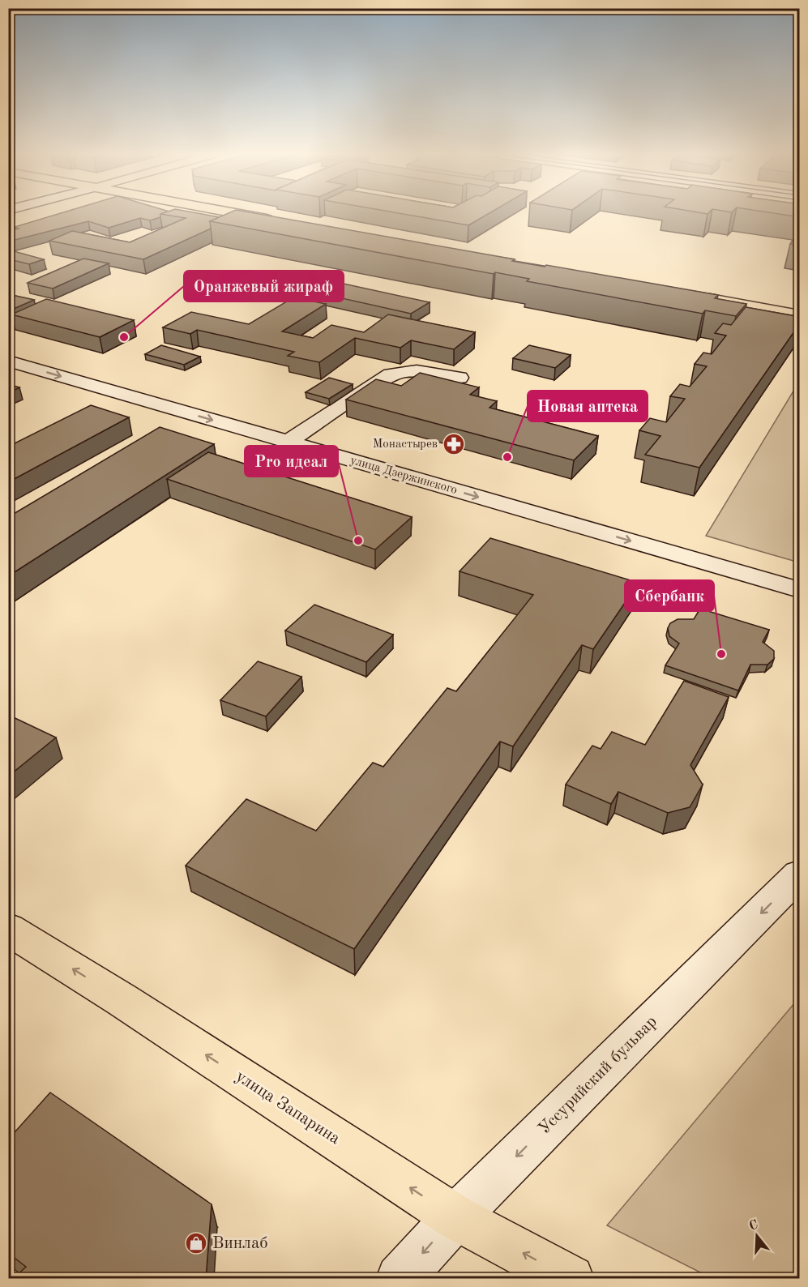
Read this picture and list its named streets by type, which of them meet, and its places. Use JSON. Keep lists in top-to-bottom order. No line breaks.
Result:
{"streets":{"main road":["улица Запарина"],"street":["улица Дзержинского","Уссурийский бульвар"]},"crossings":[["Уссурийский бульвар","улица Запарина"]],"one_way":["улица Дзержинского","Уссурийский бульвар","улица Запарина"],"places":{"other":["Оранжевый жираф","Новая аптека","Pro идеал","Сбербанк"],"pharmacy":["Монастырев"],"shop":["Винлаб"]},"north":"top"}
